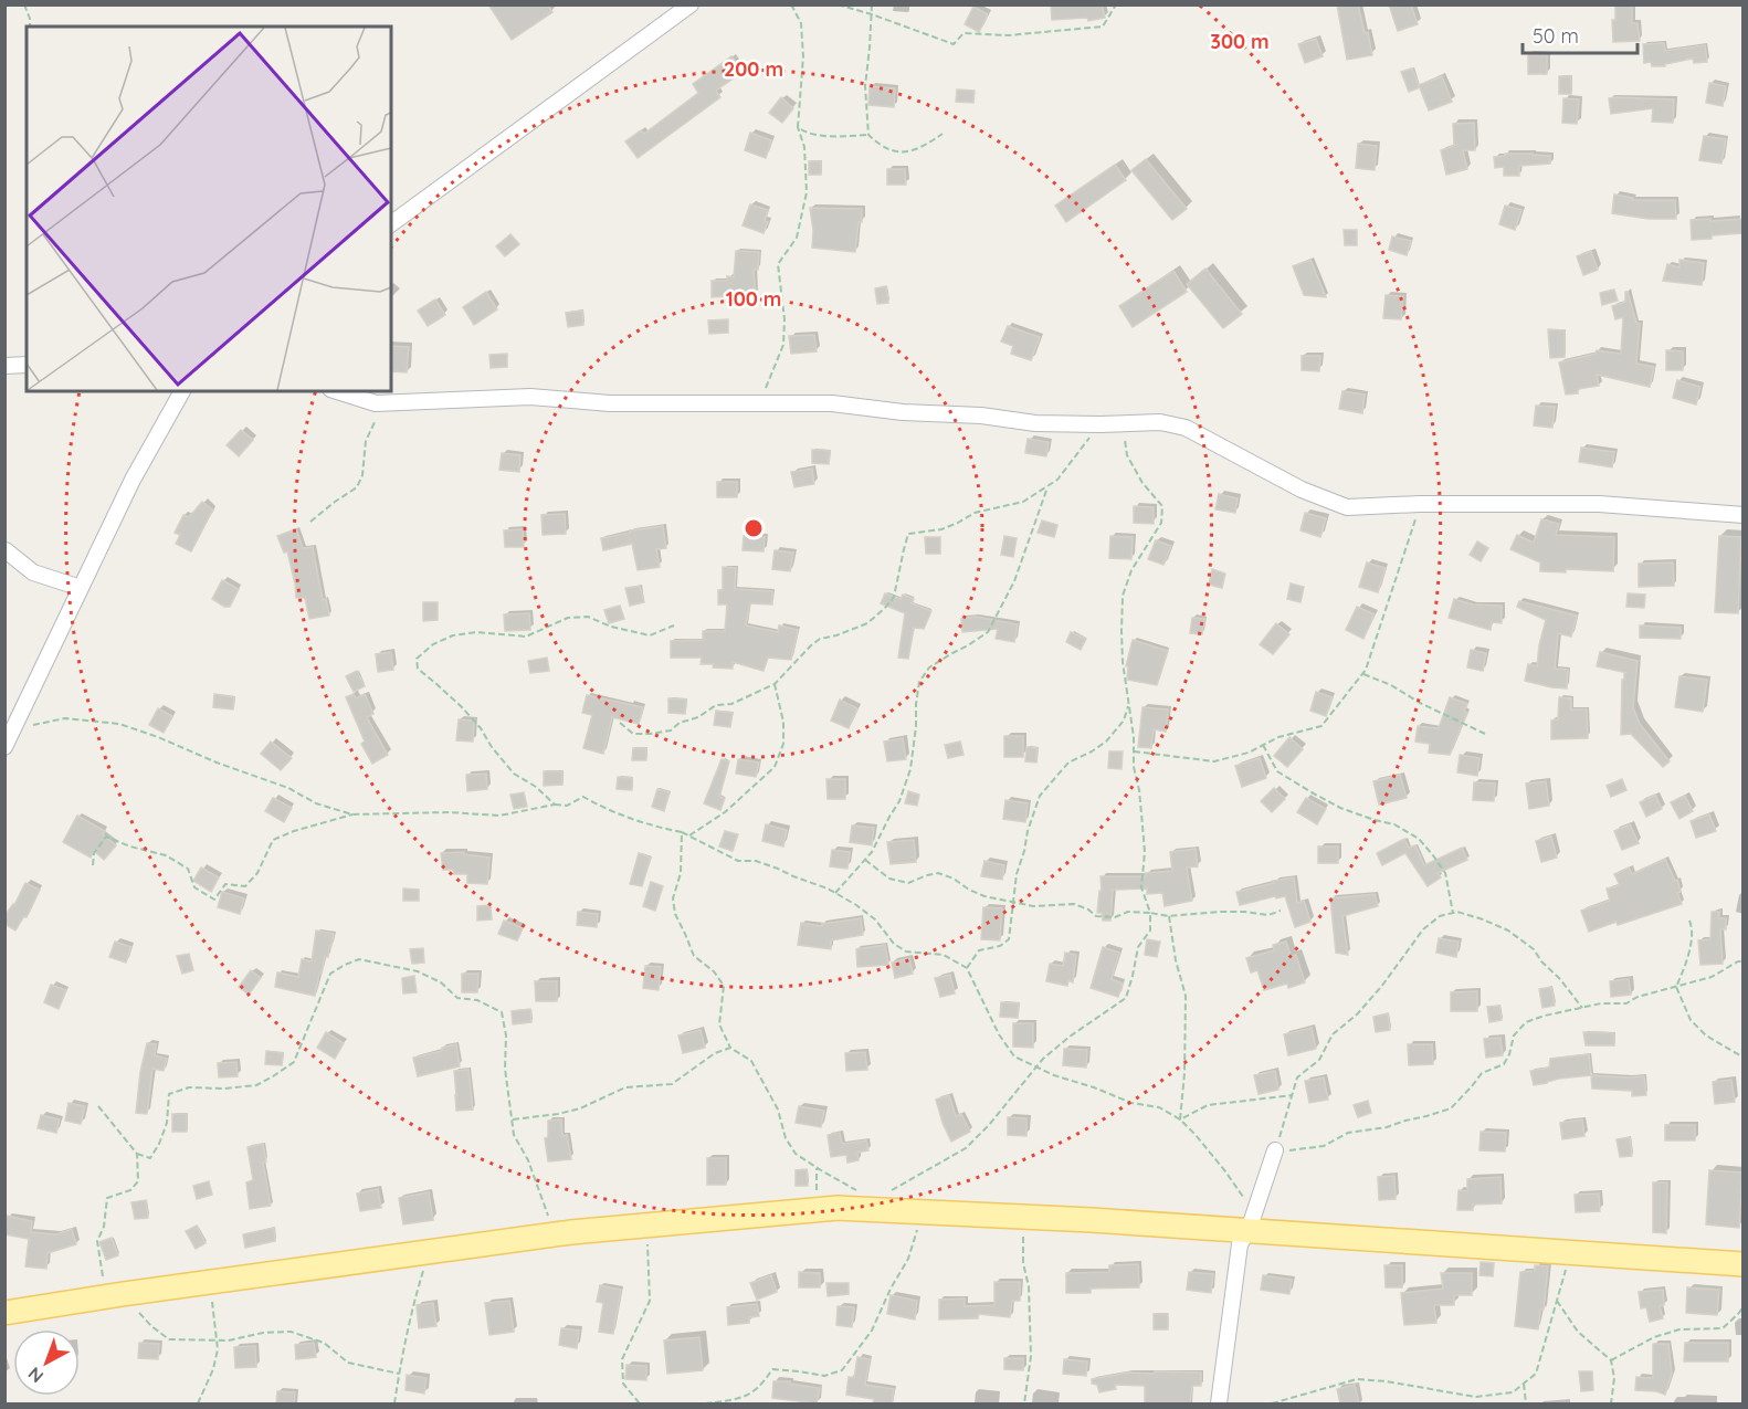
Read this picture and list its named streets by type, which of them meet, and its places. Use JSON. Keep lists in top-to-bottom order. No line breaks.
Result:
{"scale_bar":"50 m","north":"bottom left","rings":["300 m","200 m","100 m"]}
